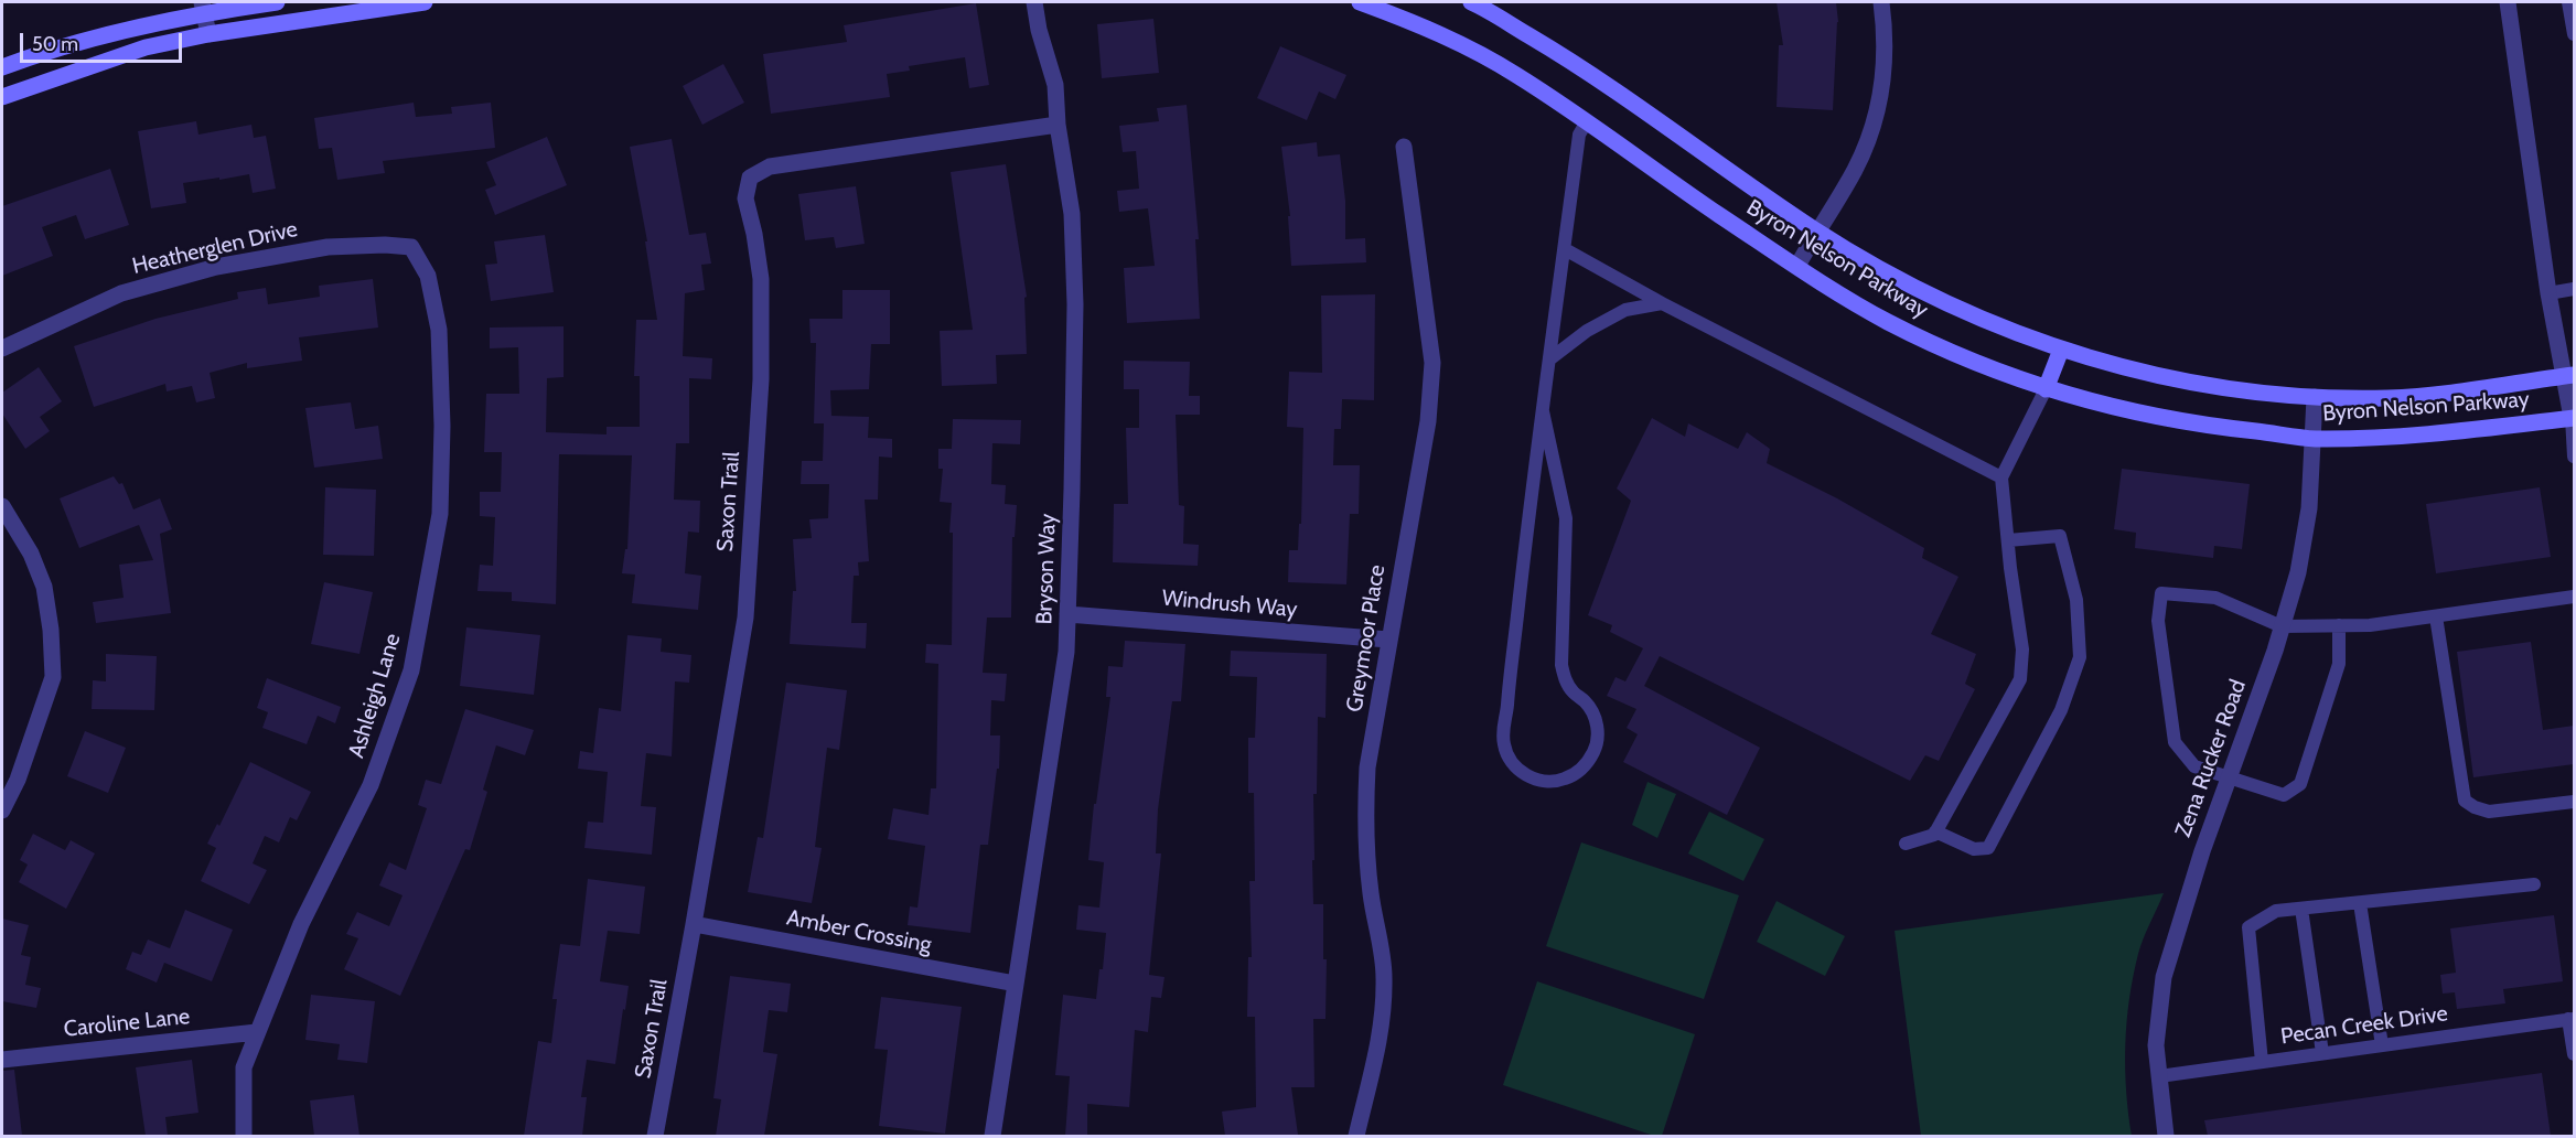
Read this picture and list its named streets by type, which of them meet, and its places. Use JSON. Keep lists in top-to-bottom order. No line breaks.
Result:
{"streets":{"street":["Heatherglen Drive","Byron Nelson Parkway","Saxon Trail","Bryson Way","Windrush Way","Greymoor Place","Ashleigh Lane","Zena Rucker Road","Amber Crossing","Caroline Lane"],"lane":["Pecan Creek Drive"]},"crossings":[["Heatherglen Drive","Ashleigh Lane"],["Byron Nelson Parkway","Zena Rucker Road"],["Saxon Trail","Bryson Way"],["Saxon Trail","Amber Crossing"],["Bryson Way","Windrush Way"],["Bryson Way","Amber Crossing"],["Windrush Way","Greymoor Place"],["Ashleigh Lane","Caroline Lane"],["Zena Rucker Road","Pecan Creek Drive"]],"scale_bar":"50 m"}
